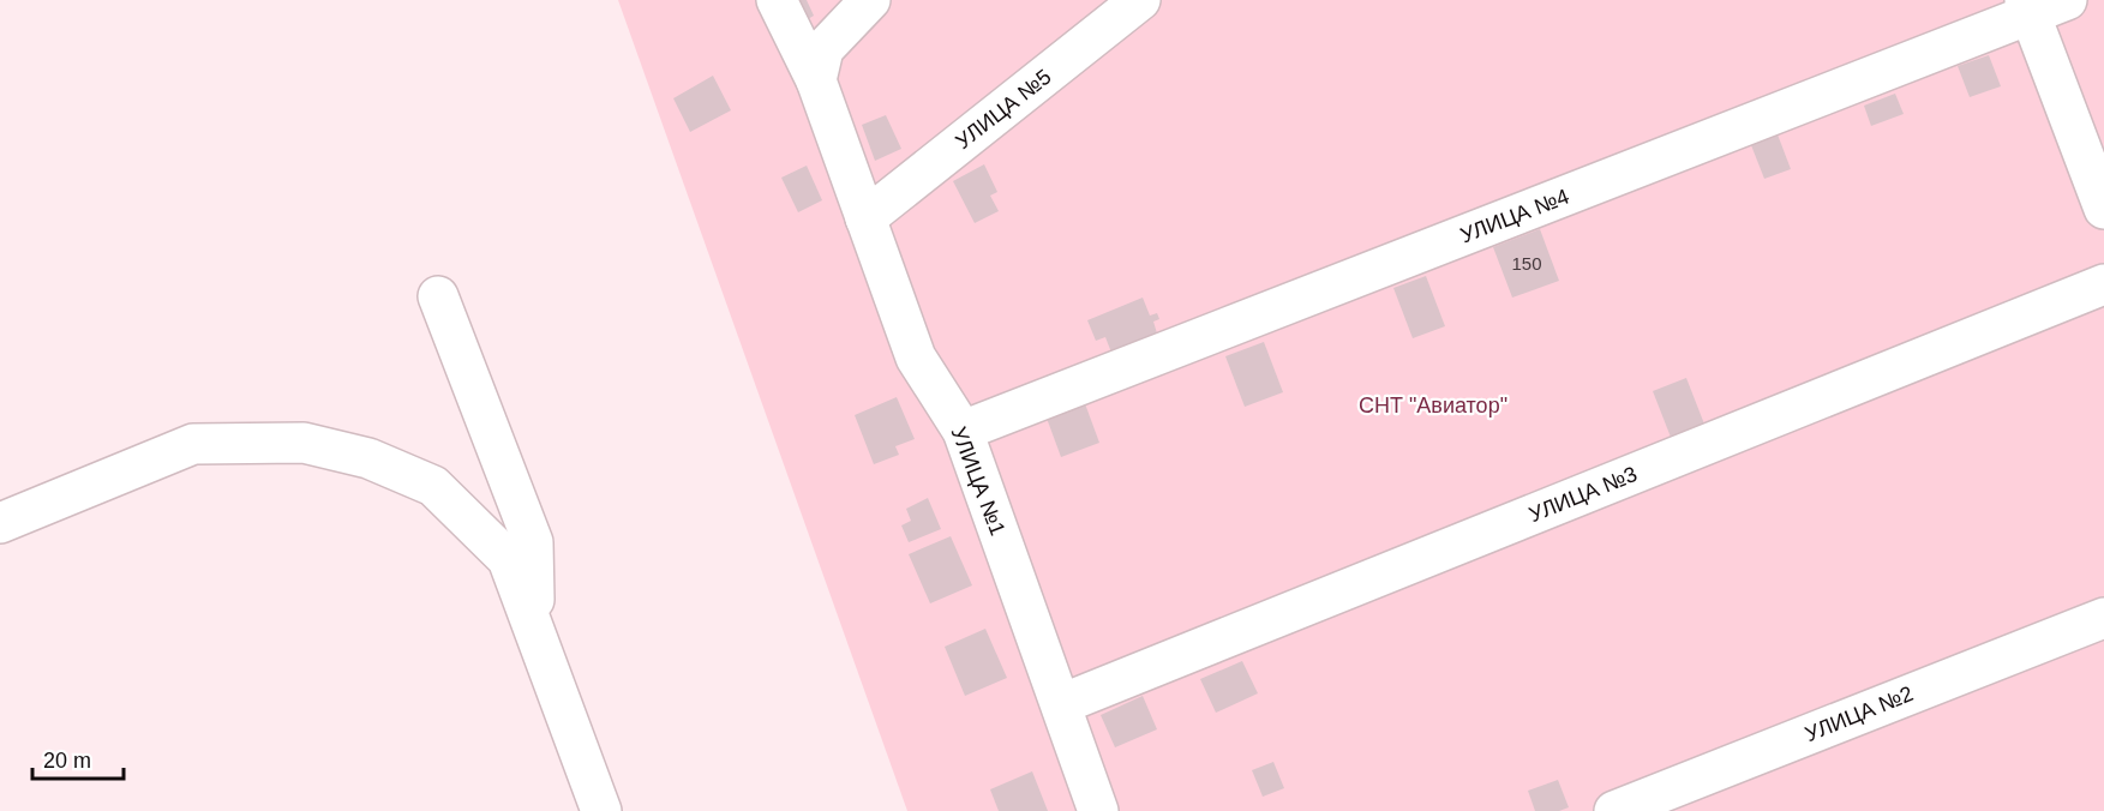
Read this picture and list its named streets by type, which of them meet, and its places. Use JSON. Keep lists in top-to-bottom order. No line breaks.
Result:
{"streets":{"street":["УЛИЦА №5","УЛИЦА №4","УЛИЦА №1","УЛИЦА №3","УЛИЦА №2"]},"crossings":[["УЛИЦА №5","УЛИЦА №1"],["УЛИЦА №4","УЛИЦА №1"],["УЛИЦА №1","УЛИЦА №3"]],"parks":["СНТ \"Авиатор\""],"house_numbers":["150"],"scale_bar":"20 m"}
